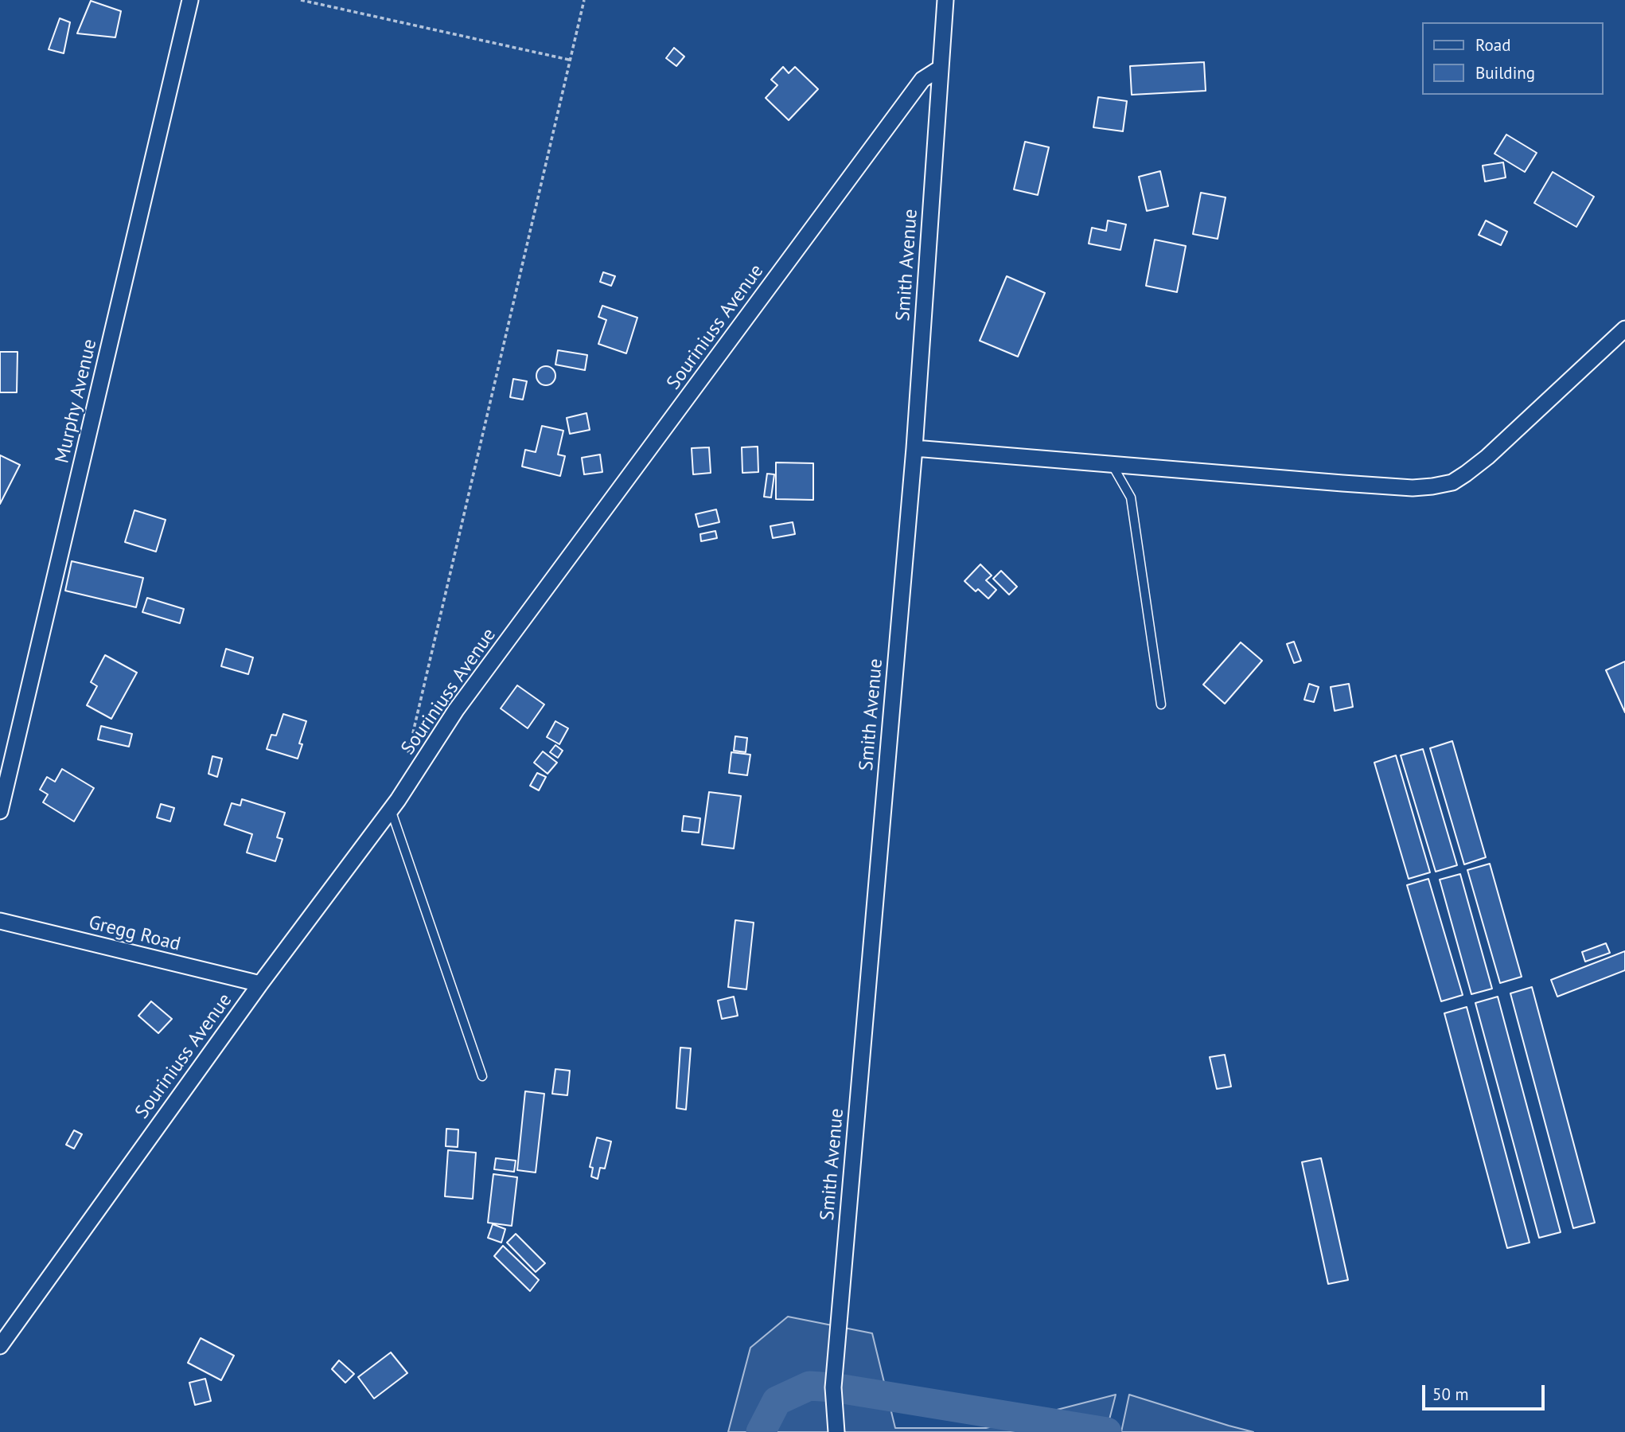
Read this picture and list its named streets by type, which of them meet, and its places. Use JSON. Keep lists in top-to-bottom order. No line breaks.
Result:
{"streets":{"street":["Smith Avenue","Souriniuss Avenue","Murphy Avenue","Gregg Road"]},"crossings":[["Smith Avenue","Souriniuss Avenue"],["Souriniuss Avenue","Gregg Road"]],"legend":["Road","Building"],"scale_bar":"50 m"}
